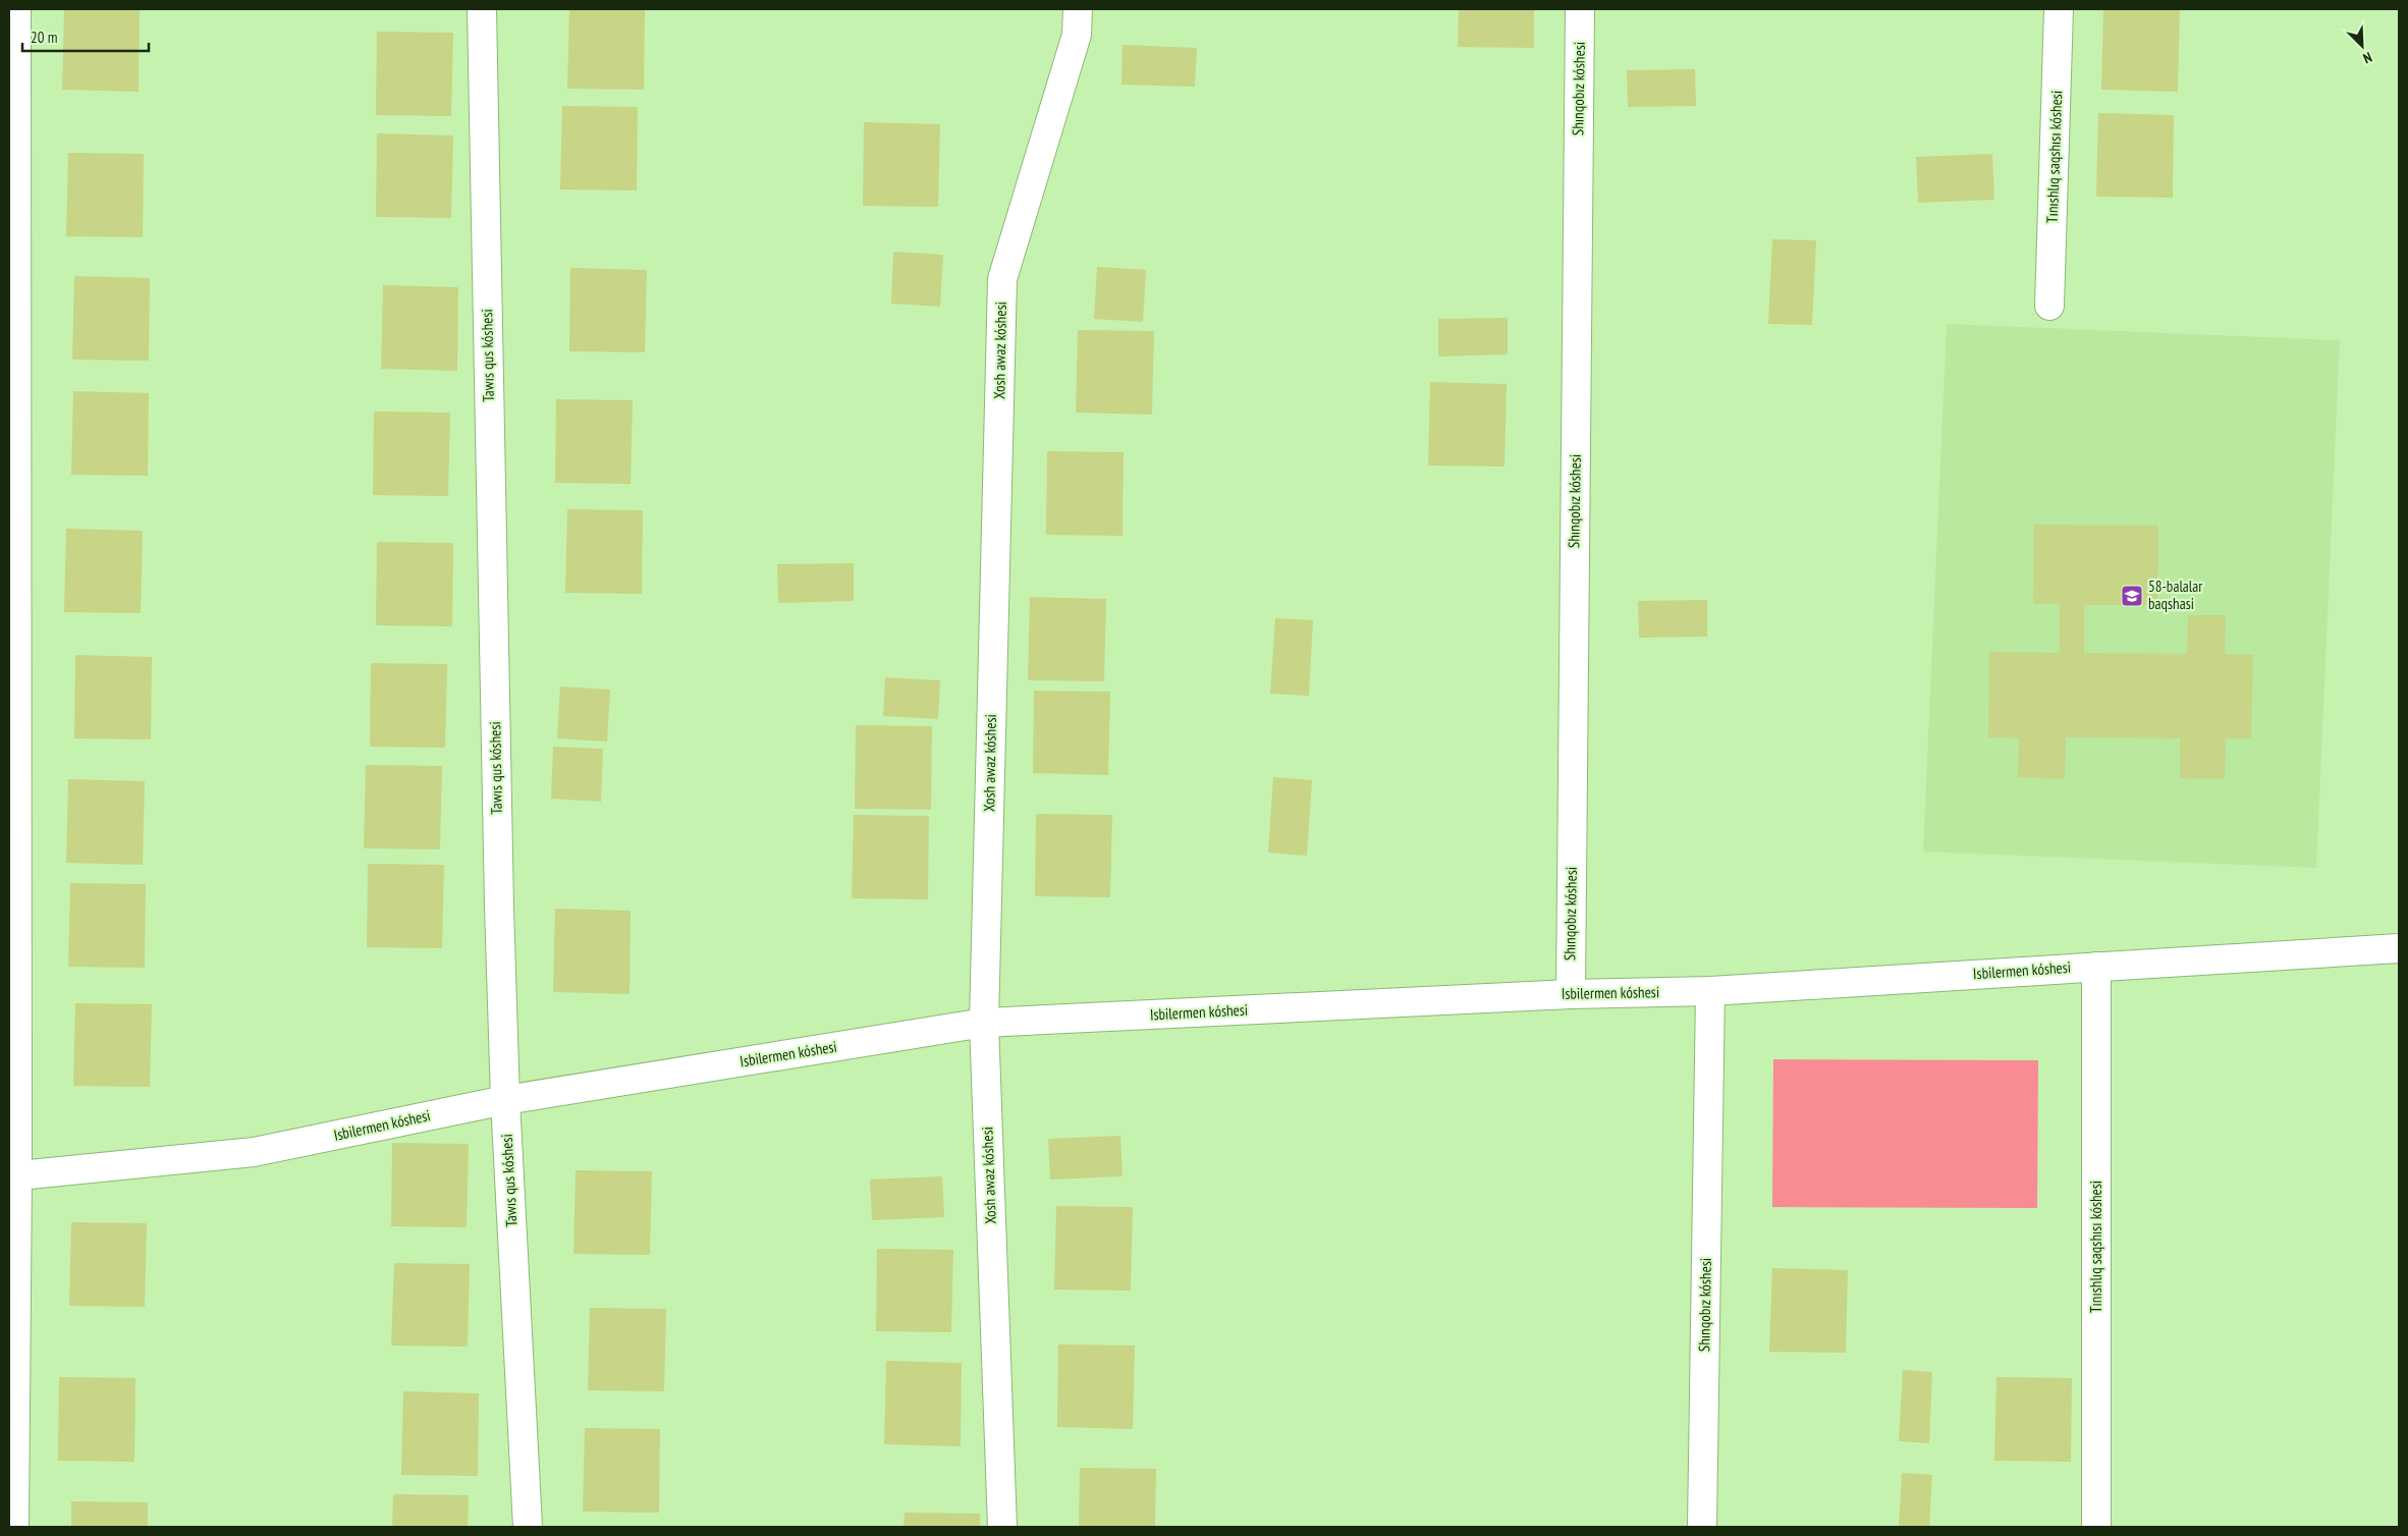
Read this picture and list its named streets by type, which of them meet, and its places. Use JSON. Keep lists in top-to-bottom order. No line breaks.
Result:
{"streets":{"street":["Shınqobız kóshesi","Tınıshlıq saqshısı kóshesi","Xosh awaz kóshesi","Tawıs qus kóshesi","Isbilermen kóshesi"]},"crossings":[["Shınqobız kóshesi","Isbilermen kóshesi"],["Tınıshlıq saqshısı kóshesi","Isbilermen kóshesi"],["Xosh awaz kóshesi","Isbilermen kóshesi"],["Tawıs qus kóshesi","Isbilermen kóshesi"]],"places":{"school or university":["58-balalar baqshasi"]},"scale_bar":"20 m","north":"bottom right"}
